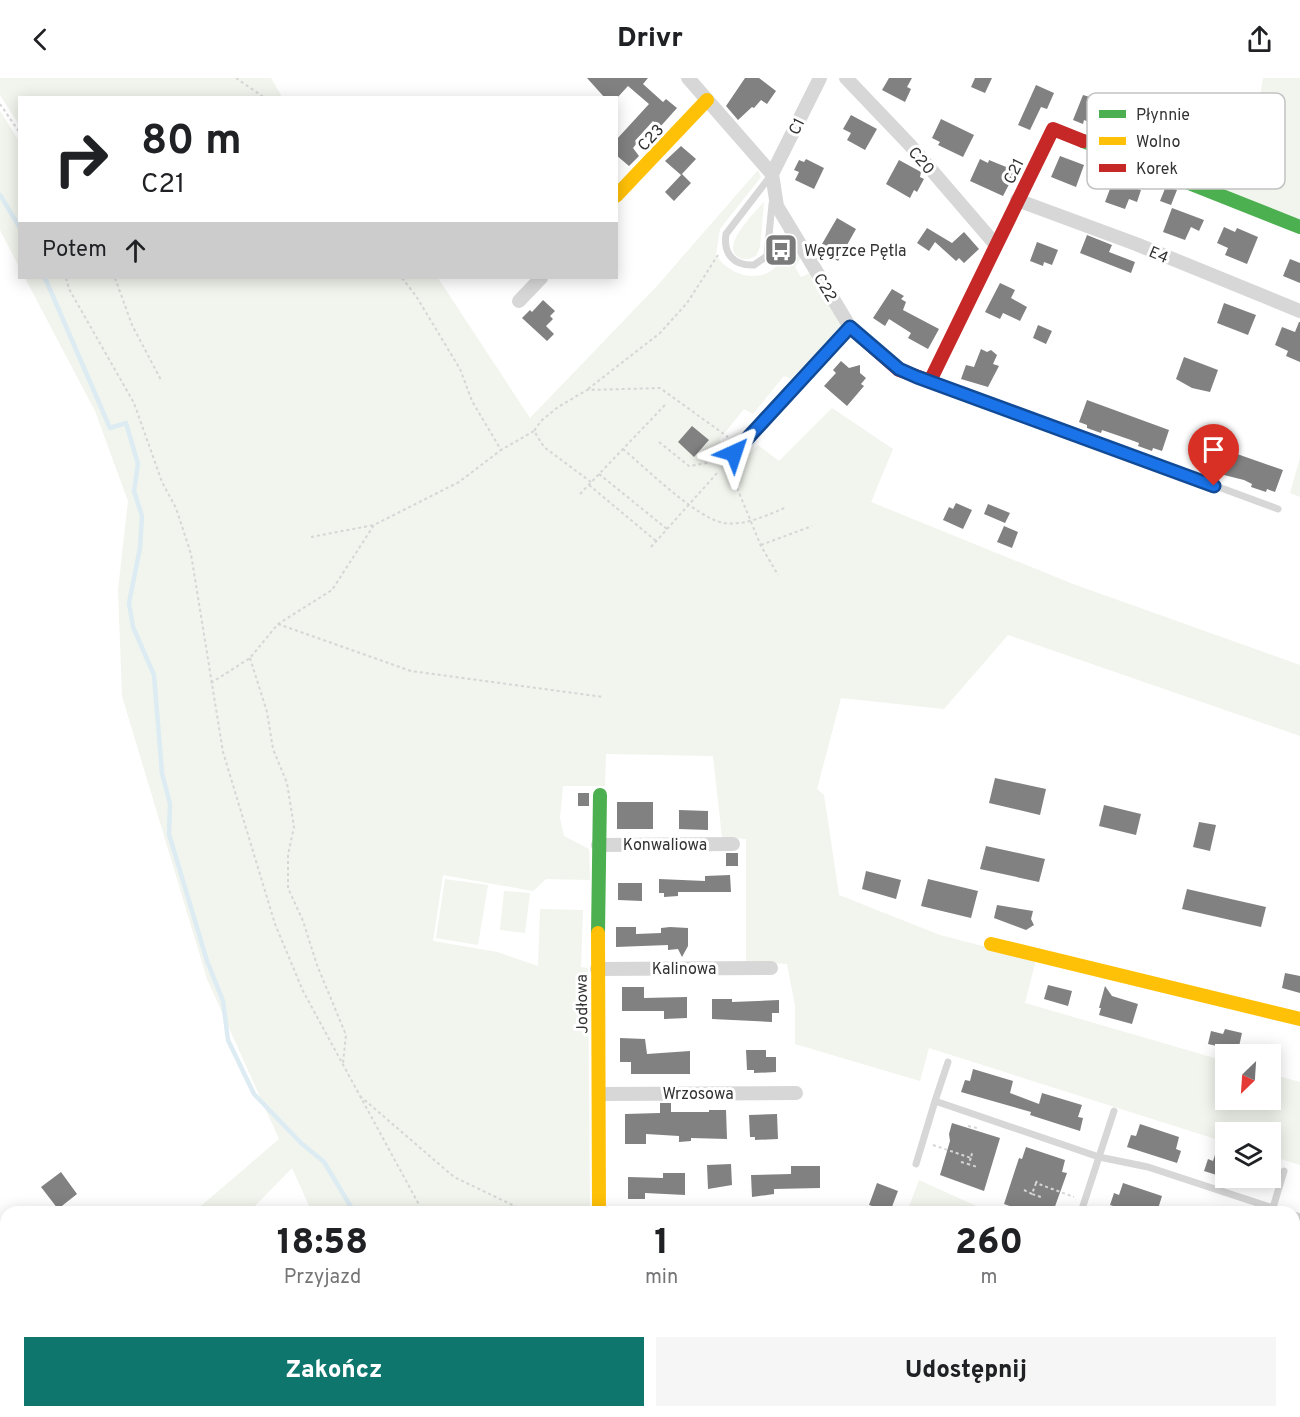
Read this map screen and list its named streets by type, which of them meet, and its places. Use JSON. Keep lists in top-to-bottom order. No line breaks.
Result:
{"streets":{"street":["C1","C23","C20","C21","E4","C22","Konwaliowa","Kalinowa","Jodłowa","Wrzosowa"]},"crossings":[["C1","C22"],["C20","C21"],["C21","E4"],["Konwaliowa","Jodłowa"],["Kalinowa","Jodłowa"],["Jodłowa","Wrzosowa"]],"places":{"bus stop":["Węgrzce Pętla"]},"legend":["Płynnie","Wolno","Korek"],"north":"bottom left","page":{"header":"Drivr","turn":["80 m","C21"],"then":"Potem","eta":["18:58","Przyjazd","1","min","260","m"],"buttons":["Zakończ","Udostępnij"]}}
